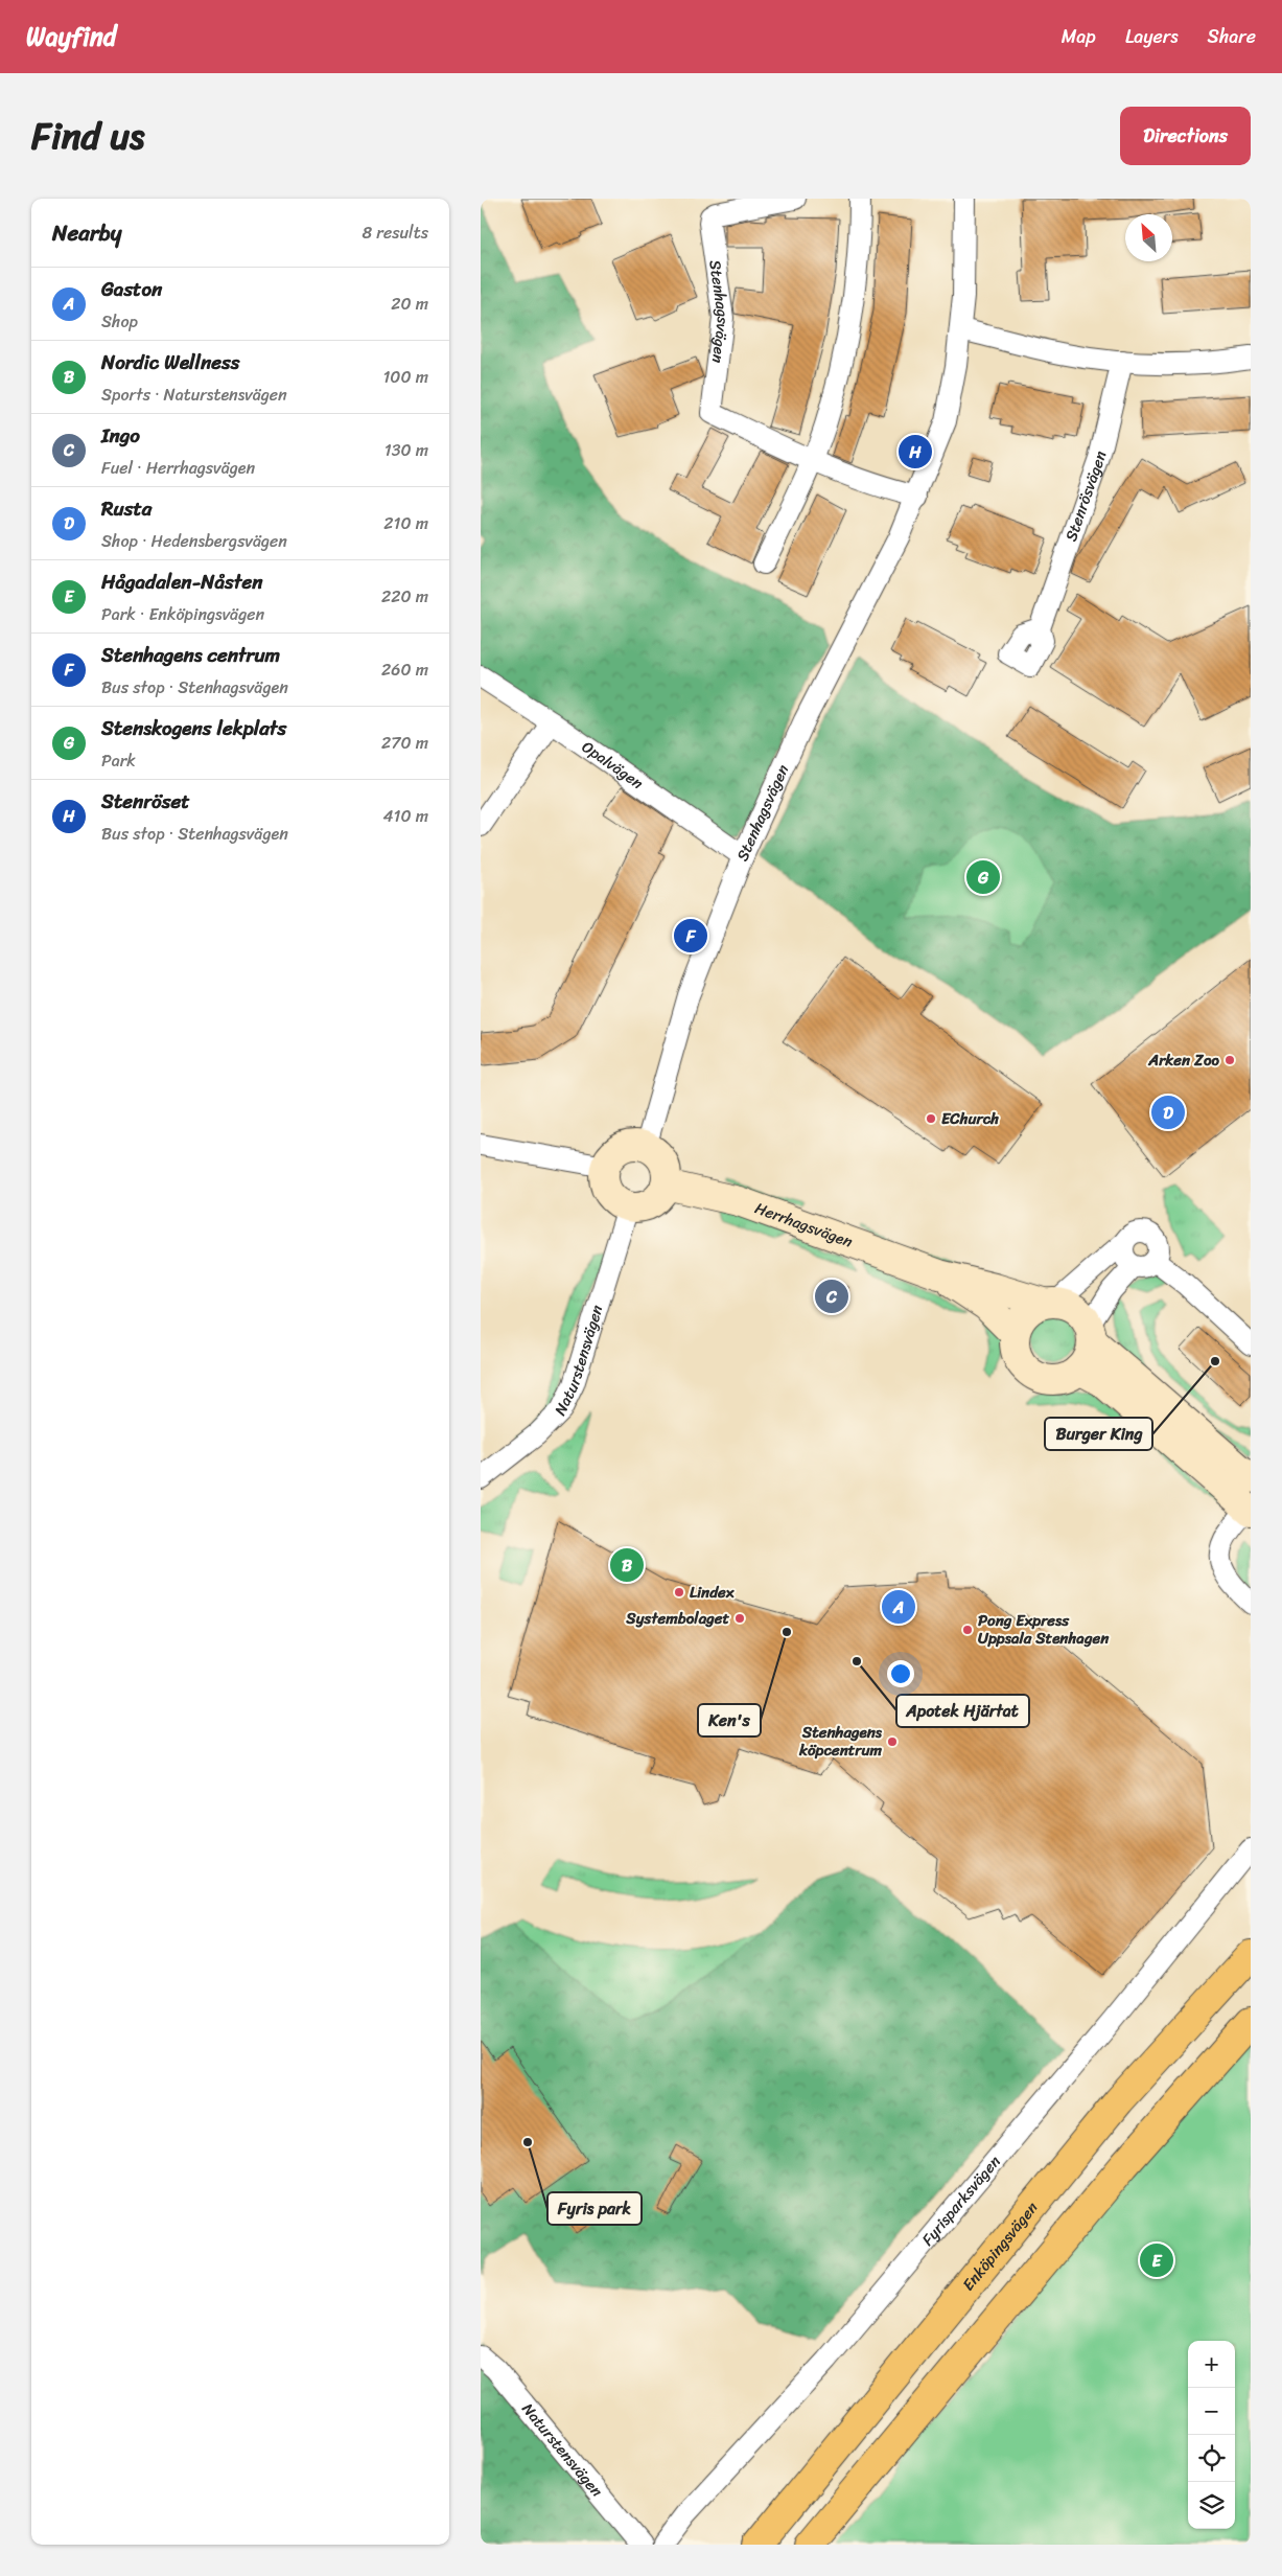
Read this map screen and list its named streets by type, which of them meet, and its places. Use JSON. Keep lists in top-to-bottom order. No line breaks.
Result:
{"streets":{"main road":["Enköpingsvägen"],"street":["Stenhagsvägen","Stenrösvägen","Opalvägen","Herrhagsvägen","Naturstensvägen","Fyrisparksvägen"]},"crossings":[["Stenhagsvägen","Opalvägen"],["Stenhagsvägen","Herrhagsvägen"],["Stenhagsvägen","Naturstensvägen"],["Herrhagsvägen","Naturstensvägen"]],"places":["Arken Zoo","EChurch","Burger King","Lindex","Systembolaget","Pong Express Uppsala Stenhagen","Ken's","Apotek Hjärtat","Stenhagens köpcentrum","Fyris park"],"north":"top left","page":{"header":"Wayfind","nav":["Map","Layers","Share"],"title":"Find us","buttons":"Directions","heading":["Nearby","8 results"],"list":[{"mark":"A","name":"Gaston","note":"Shop","value":"20 m"},{"mark":"B","name":"Nordic Wellness","note":"Sports · Naturstensvägen","value":"100 m"},{"mark":"C","name":"Ingo","note":"Fuel · Herrhagsvägen","value":"130 m"},{"mark":"D","name":"Rusta","note":"Shop · Hedensbergsvägen","value":"210 m"},{"mark":"E","name":"Hågadalen-Nåsten","note":"Park · Enköpingsvägen","value":"220 m"},{"mark":"F","name":"Stenhagens centrum","note":"Bus stop · Stenhagsvägen","value":"260 m"},{"mark":"G","name":"Stenskogens lekplats","note":"Park","value":"270 m"},{"mark":"H","name":"Stenröset","note":"Bus stop · Stenhagsvägen","value":"410 m"}],"pins":["H","G","F","D","C","B","A","E"],"map_buttons":["+","−"]}}
